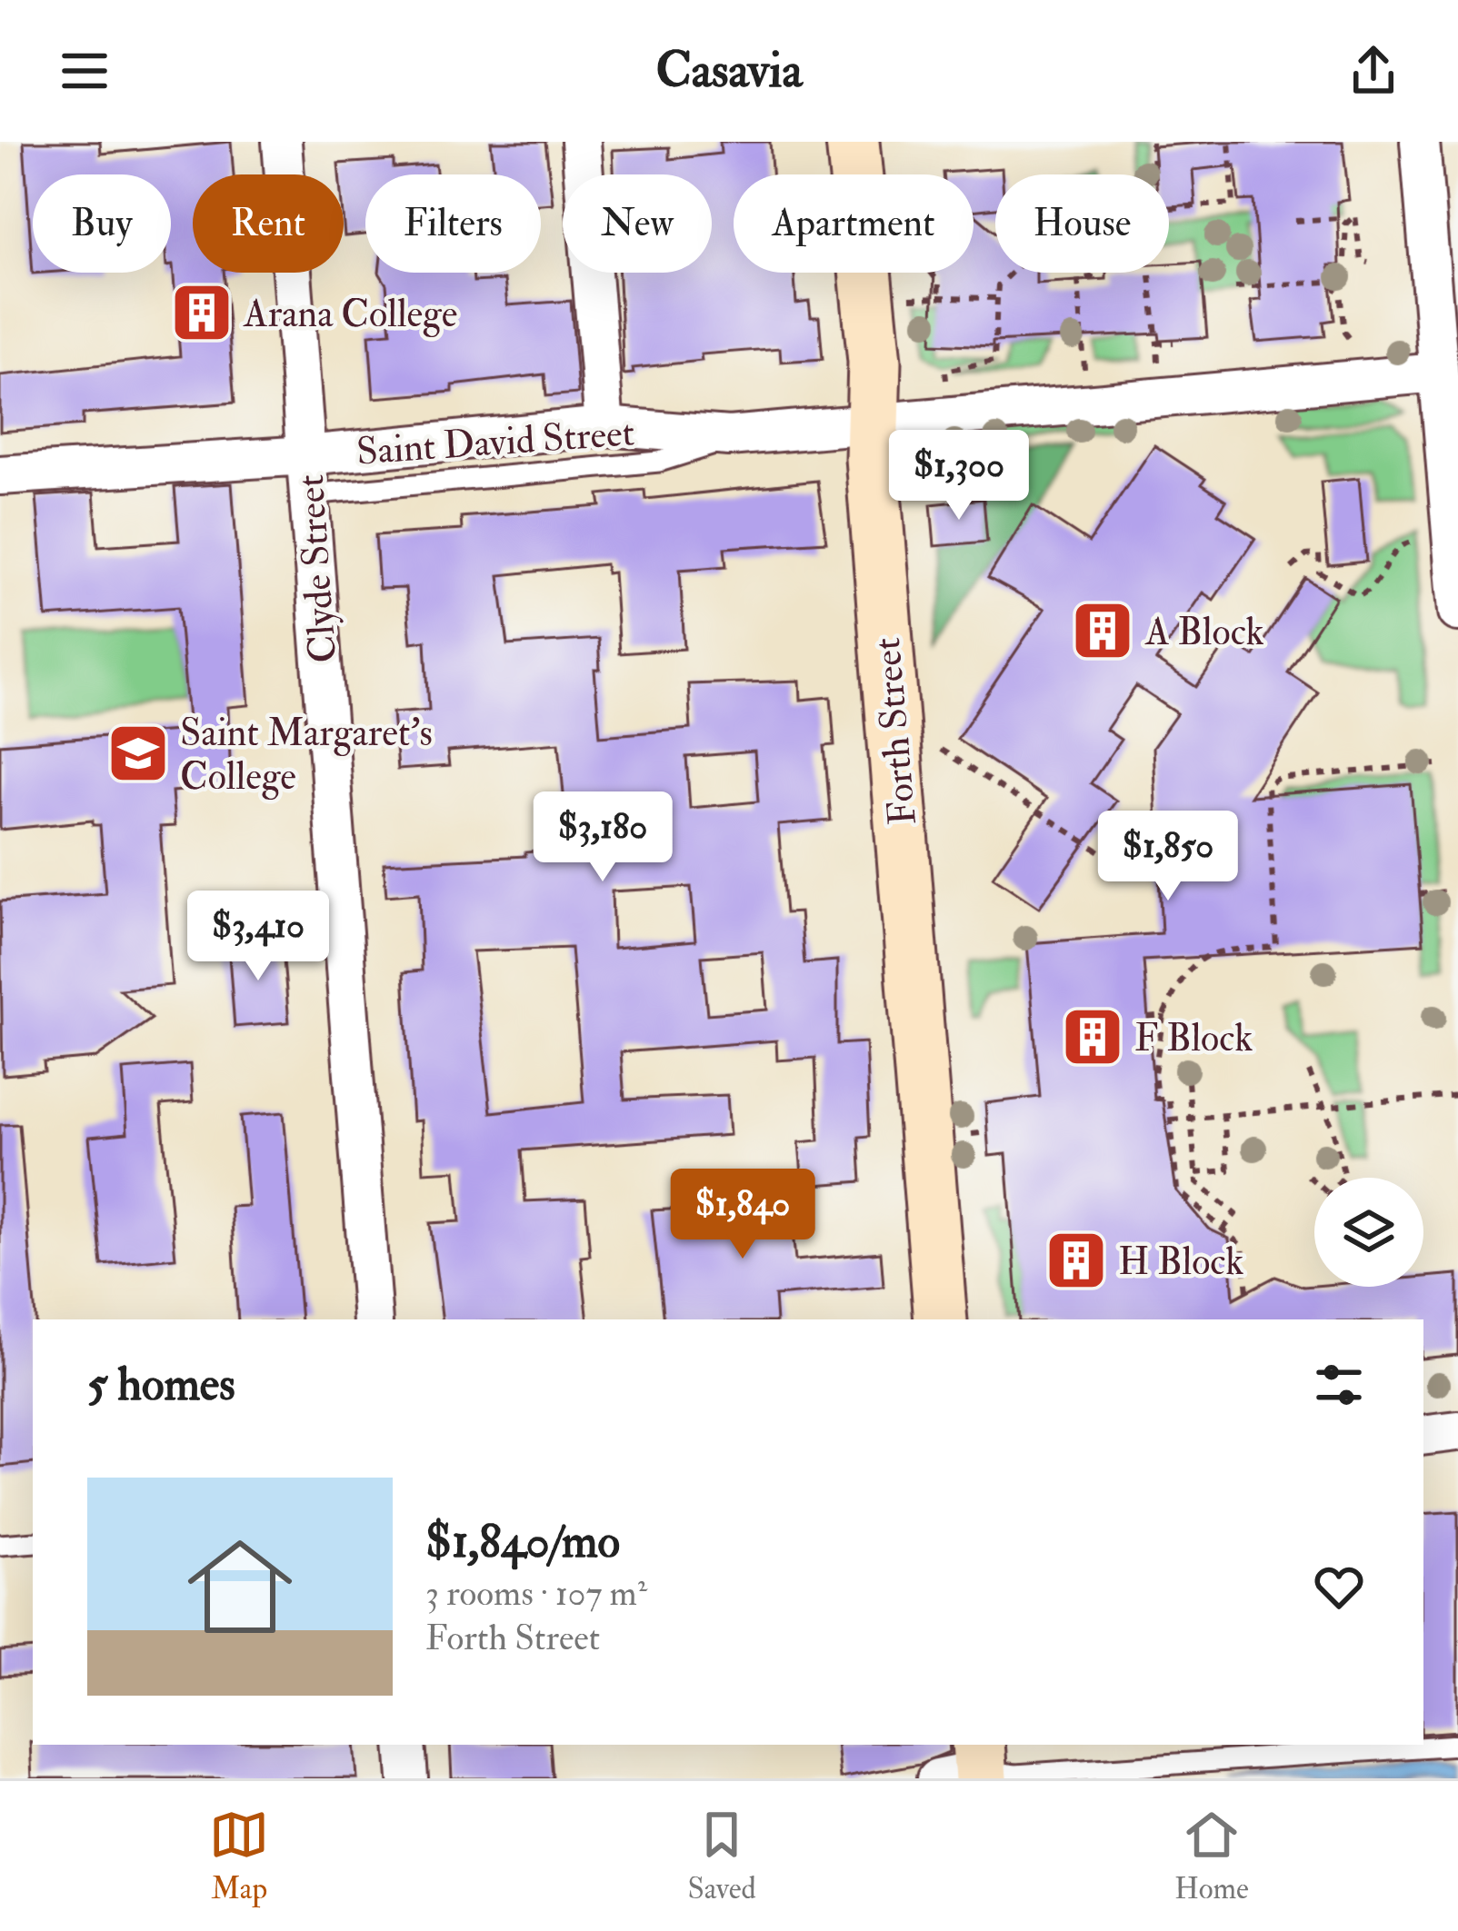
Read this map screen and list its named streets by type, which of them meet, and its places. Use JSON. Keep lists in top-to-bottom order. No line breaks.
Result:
{"streets":{"street":["Saint David Street","Clyde Street","Forth Street"]},"crossings":[["Saint David Street","Clyde Street"],["Saint David Street","Forth Street"]],"places":{"building":["Arana College","A Block","F Block","H Block"],"school or university":["Saint Margaret's College"]},"page":{"header":"Casavia","chip":["Buy","Rent","Filters","New","Apartment","House"],"price":["$1,300","$3,180","$1,850","$3,410","$1,840"],"heading":"5 homes","list":[{"name":"$1,840/mo","note":"3 rooms · 107 m² · Forth Street"}],"tabs":["Map","Saved","Home"]}}
